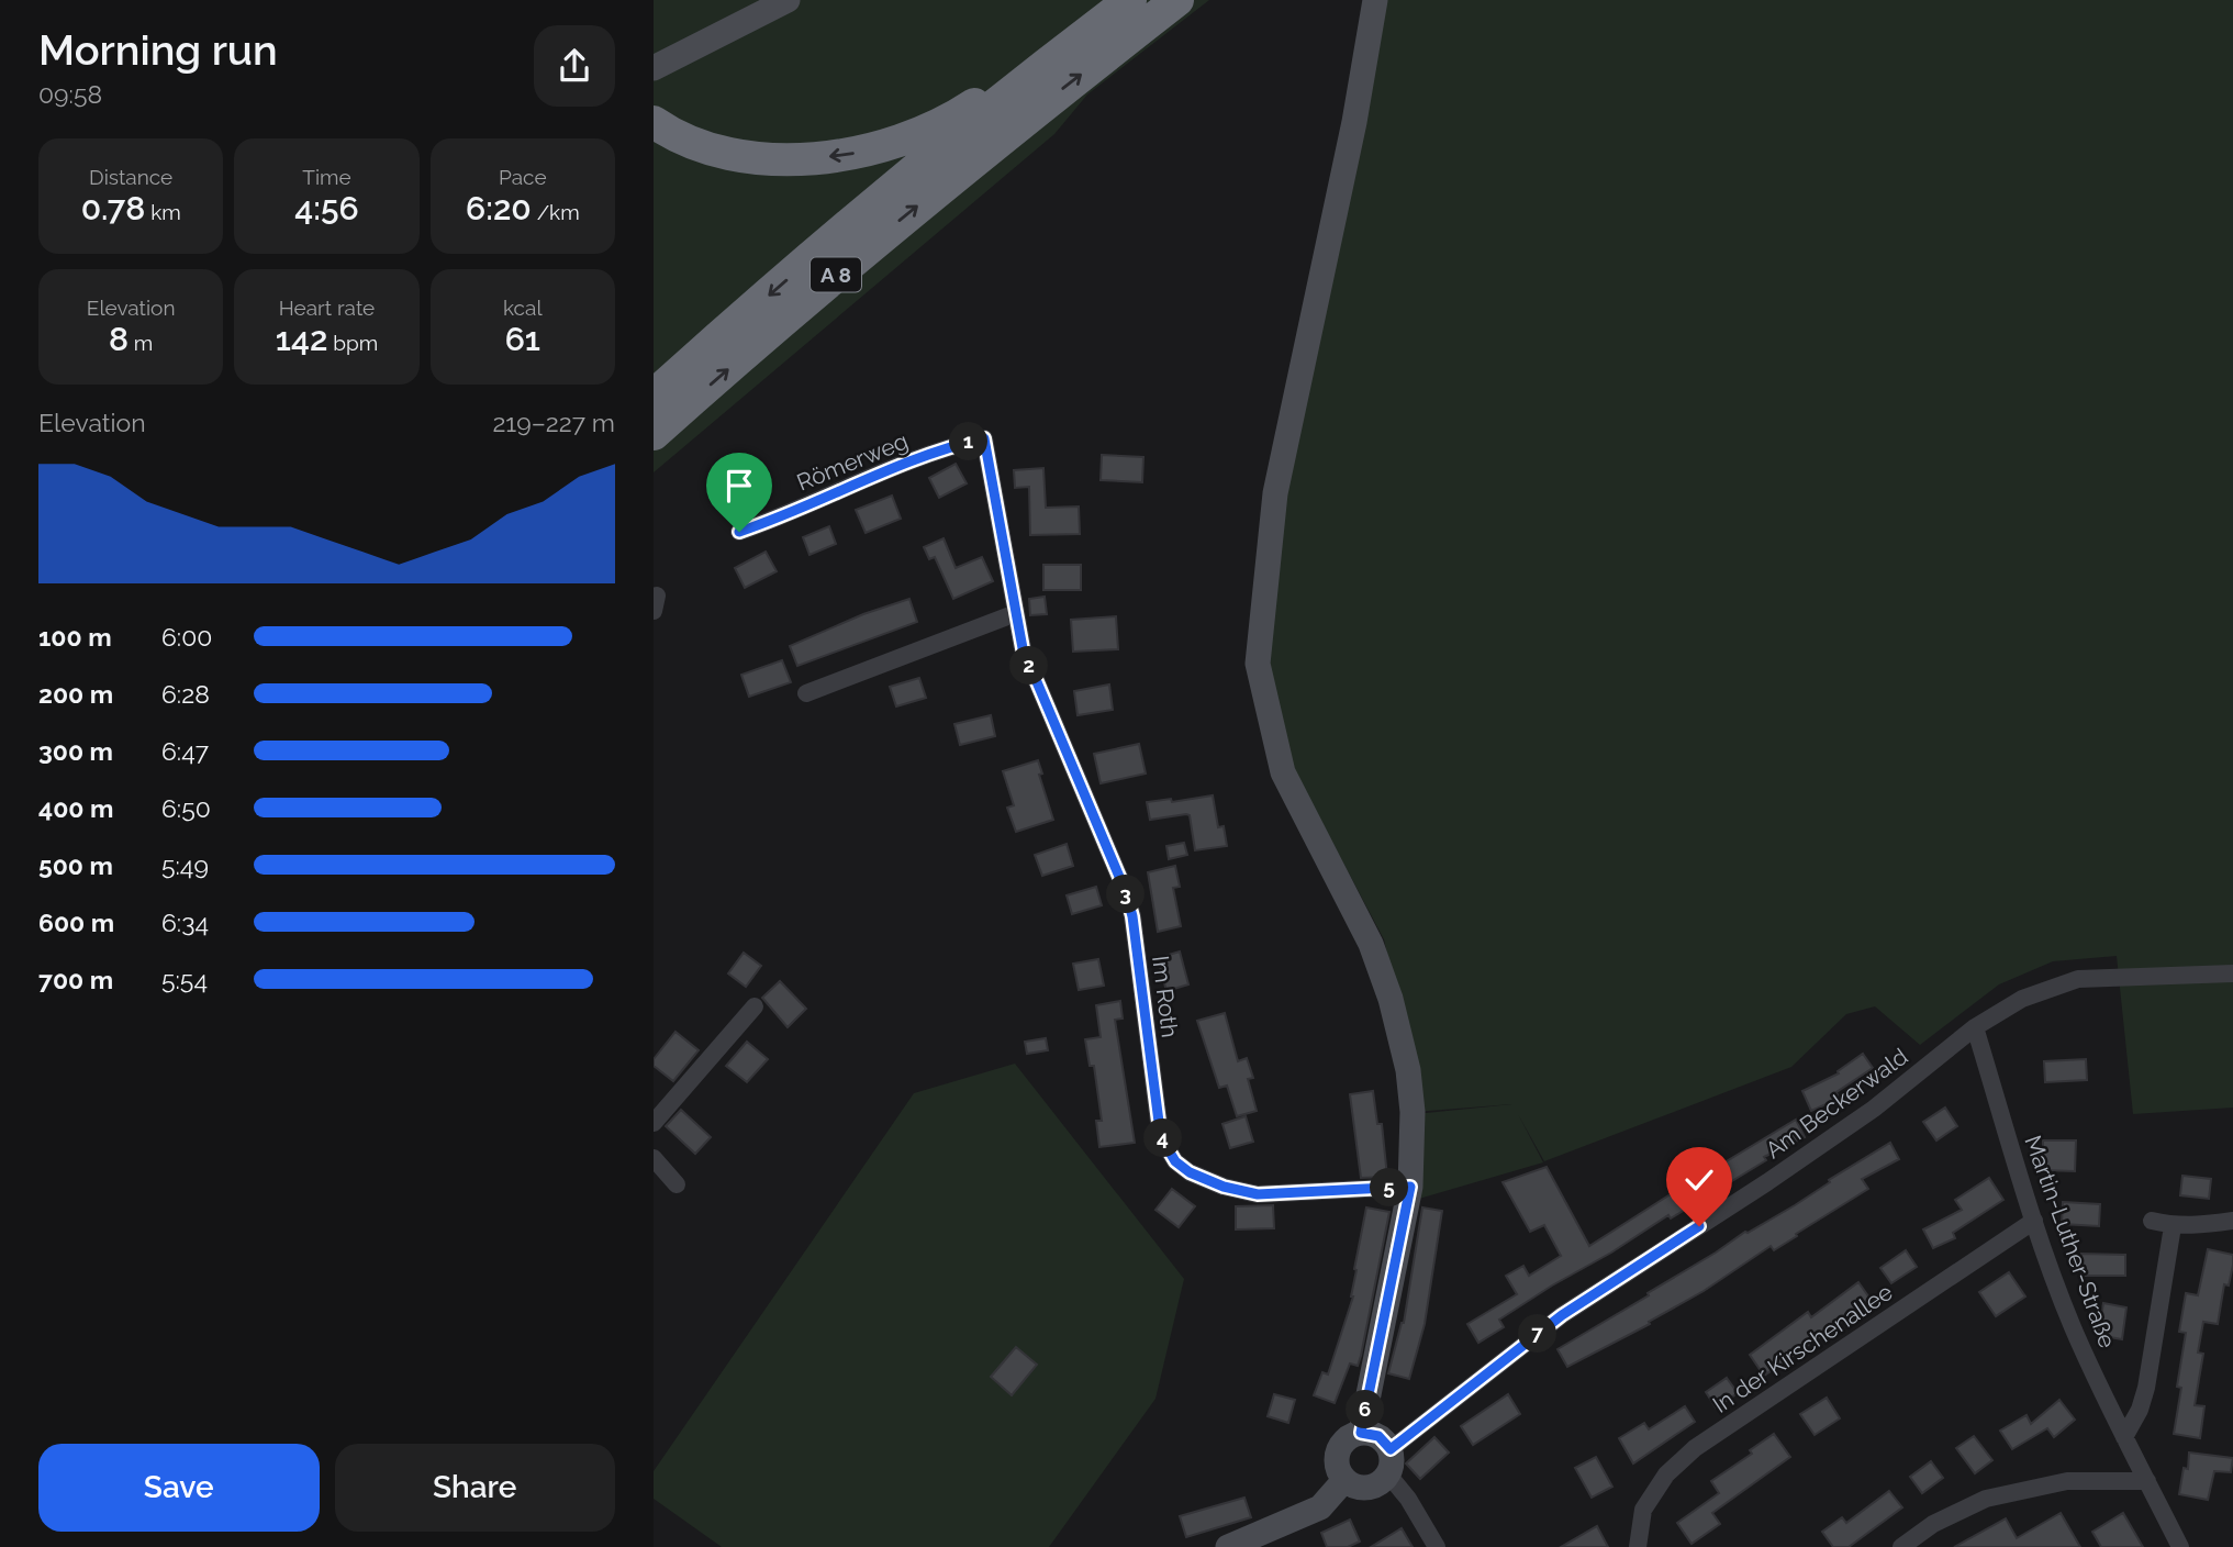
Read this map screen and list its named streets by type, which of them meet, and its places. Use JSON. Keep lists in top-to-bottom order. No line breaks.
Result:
{"streets":{"highway":["A 8"],"street":["Römerweg","Im Roth","Am Beckerwald","Martin-Luther-Straße","In der Kirschenallee"]},"crossings":[["Römerweg","Im Roth"],["Am Beckerwald","Martin-Luther-Straße"],["Martin-Luther-Straße","In der Kirschenallee"]],"page":{"heading":["Morning run","09:58"],"stats":[["Distance","0.78 km"],["Time","4:56"],["Pace","6:20 /km"],["Elevation","8 m"],["Heart rate","142 bpm"],["kcal","61"]],"chart":["Elevation","219–227 m"],"pins":["1","2","3","4","5","7","6"],"list":[{"name":"100 m","note":"6:00"},{"name":"200 m","note":"6:28"},{"name":"300 m","note":"6:47"},{"name":"400 m","note":"6:50"},{"name":"500 m","note":"5:49"},{"name":"600 m","note":"6:34"},{"name":"700 m","note":"5:54"}],"buttons":["Save","Share"]}}
